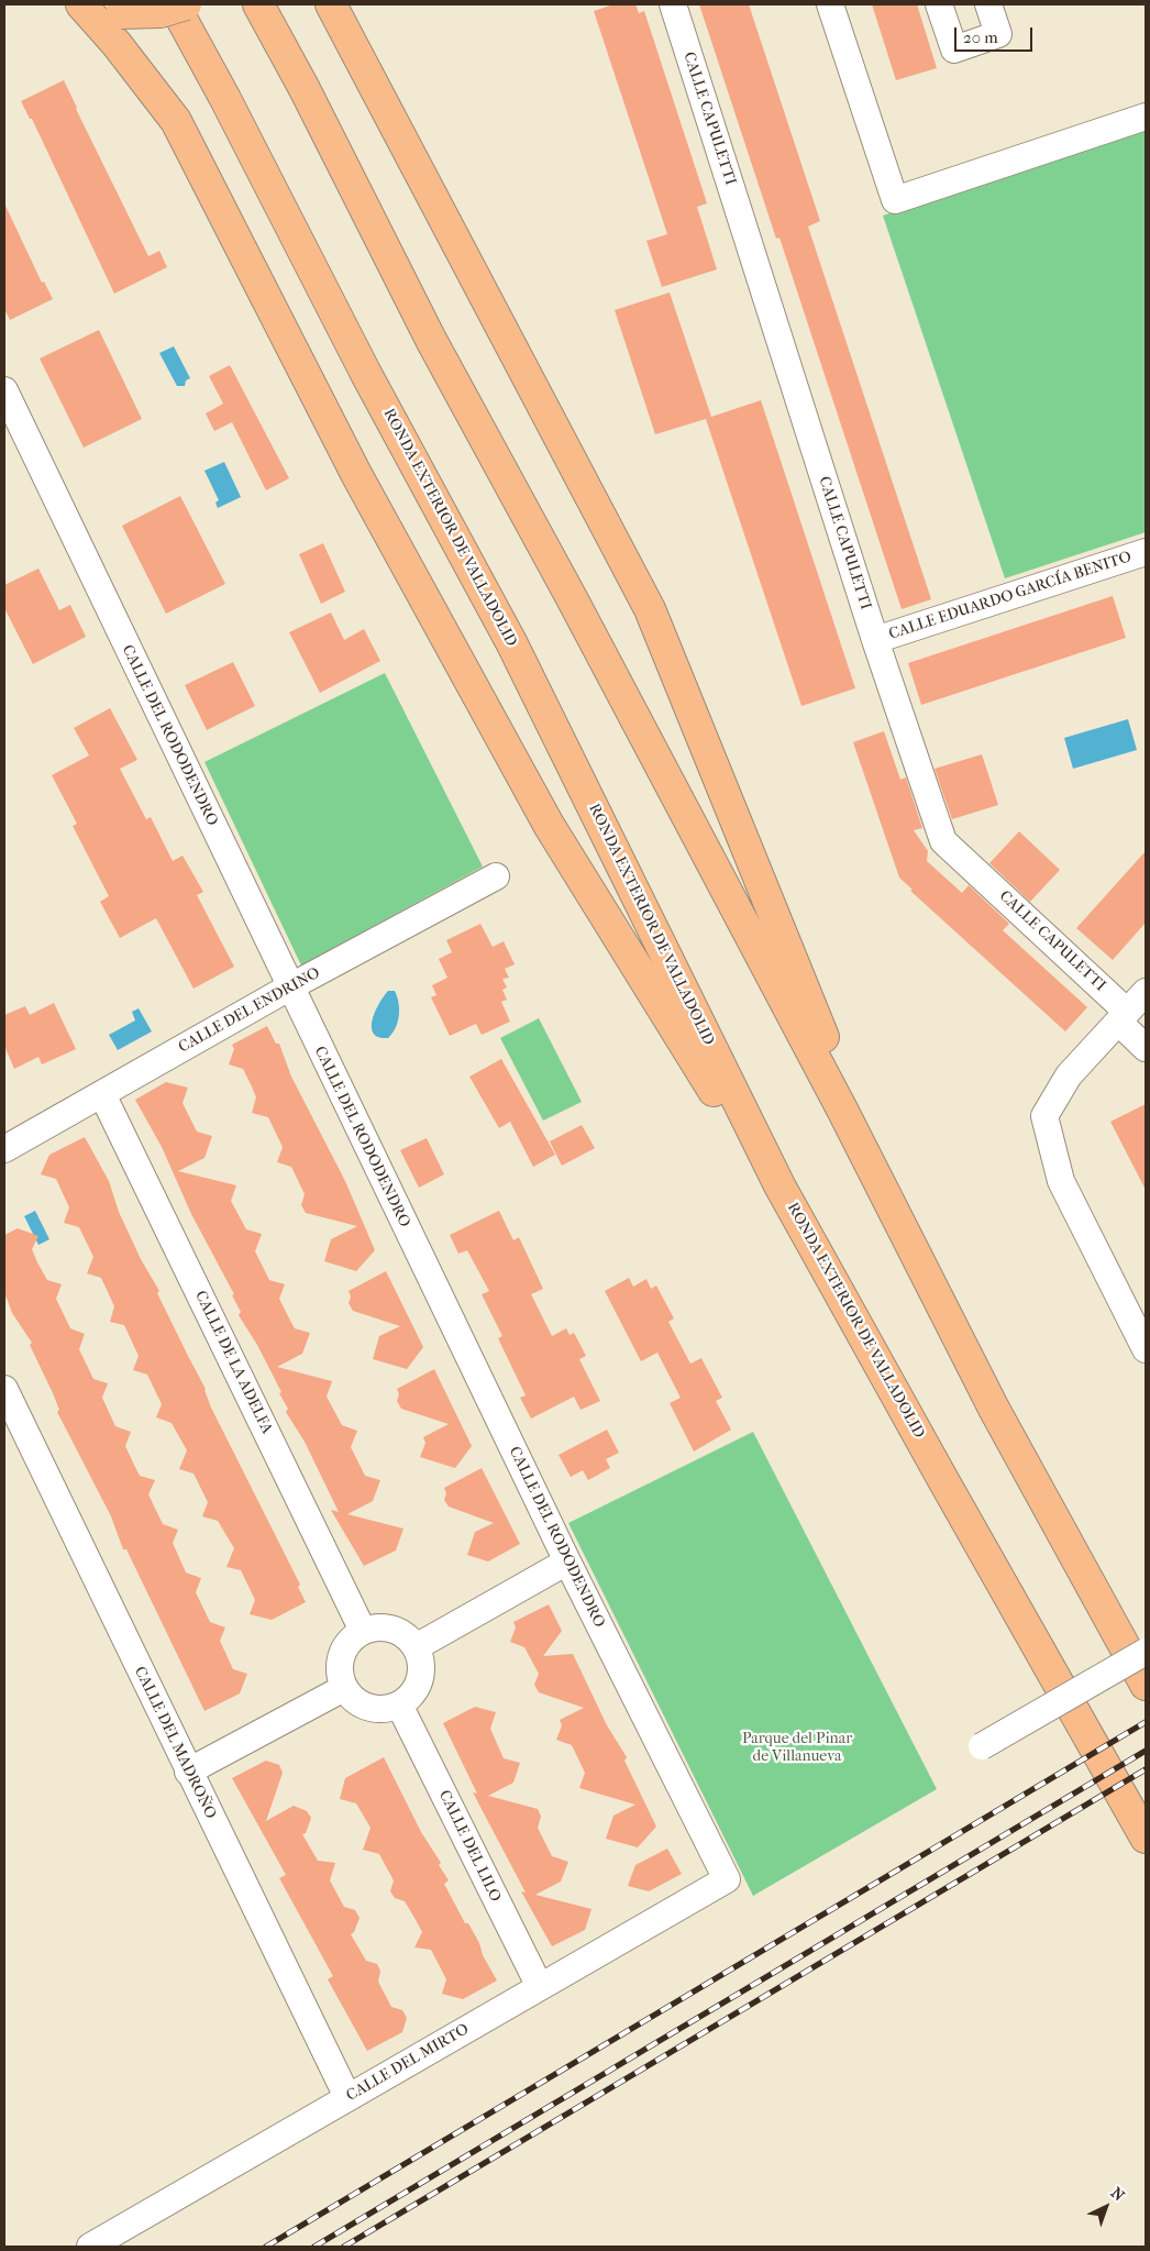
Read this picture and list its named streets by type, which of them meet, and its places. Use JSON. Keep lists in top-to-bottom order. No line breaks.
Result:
{"streets":{"main road":["RONDA EXTERIOR DE VALLADOLID"],"street":["CALLE CAPULETTI","CALLE EDUARDO GARCÍA BENITO","CALLE DEL RODODENDRO","CALLE DEL ENDRINO","CALLE DE LA ADELFA","CALLE DEL MADROÑO","CALLE DEL LILO","CALLE DEL MIRTO"]},"crossings":[["CALLE CAPULETTI","CALLE EDUARDO GARCÍA BENITO"],["CALLE DEL RODODENDRO","CALLE DEL ENDRINO"],["CALLE DEL RODODENDRO","CALLE DEL MIRTO"],["CALLE DEL ENDRINO","CALLE DE LA ADELFA"],["CALLE DE LA ADELFA","CALLE DEL LILO"],["CALLE DEL MADROÑO","CALLE DEL MIRTO"],["CALLE DEL LILO","CALLE DEL MIRTO"]],"parks":["Parque del Pinar de Villanueva"],"scale_bar":"20 m","north":"top right"}
